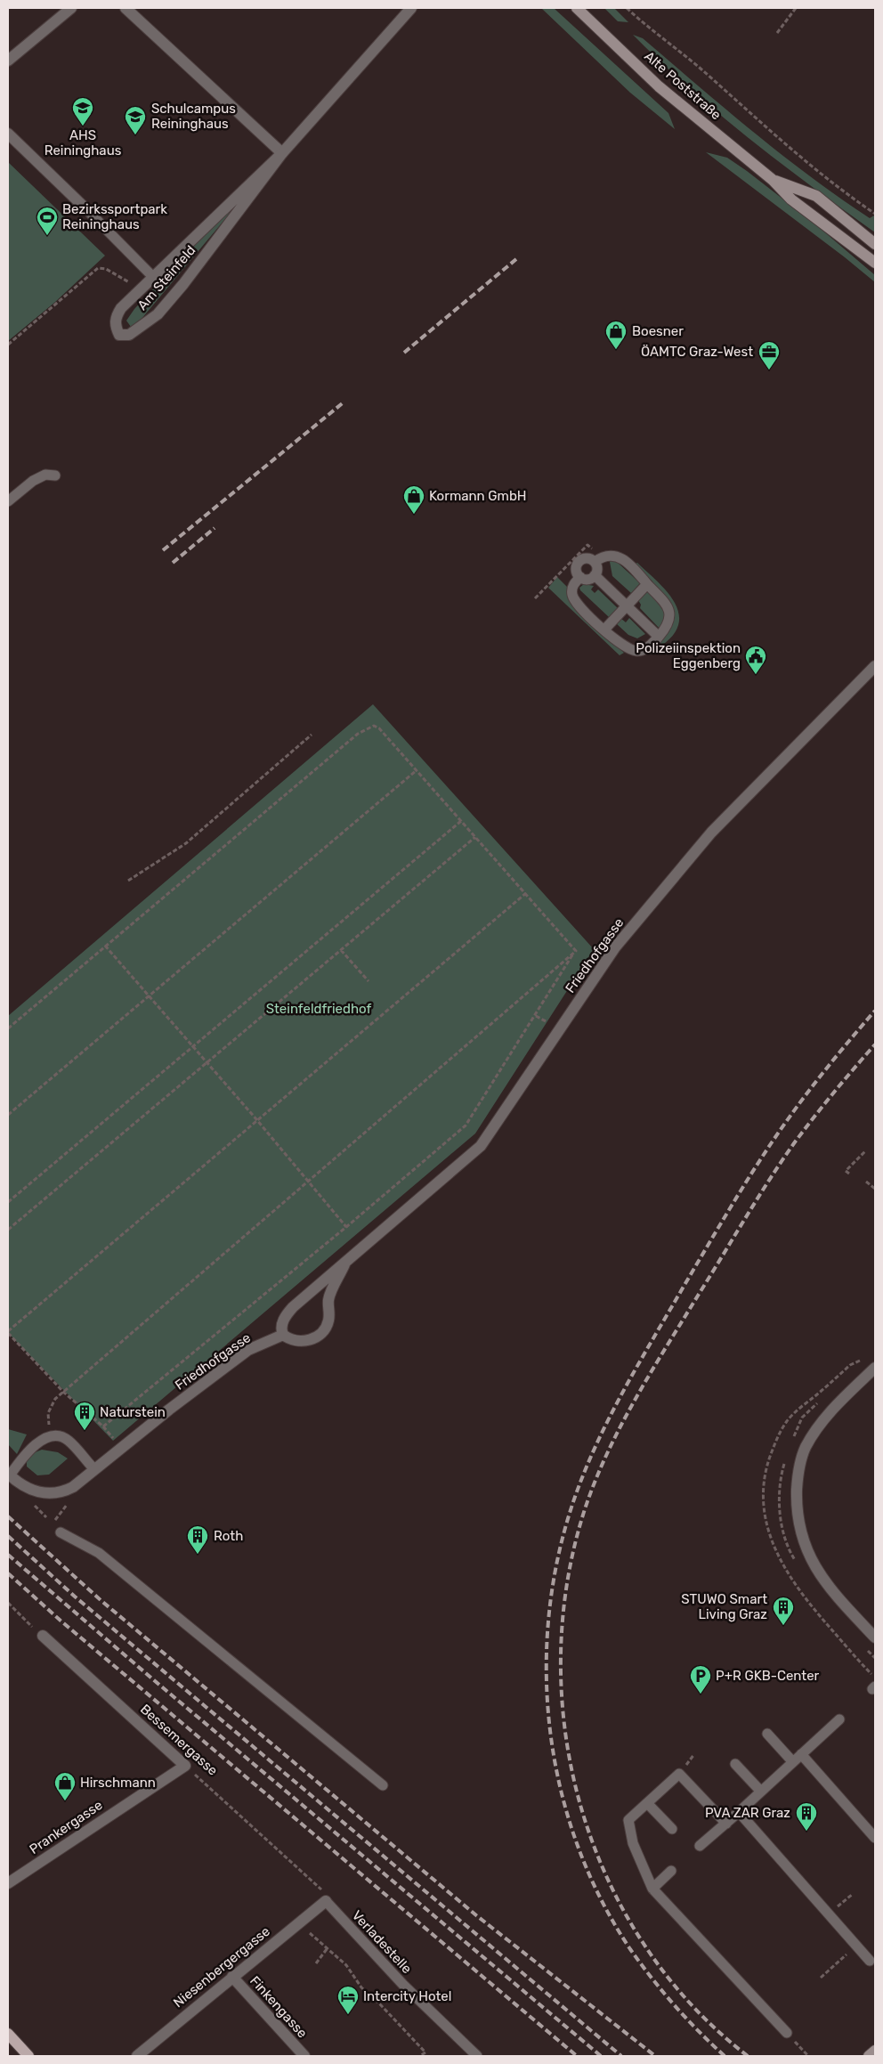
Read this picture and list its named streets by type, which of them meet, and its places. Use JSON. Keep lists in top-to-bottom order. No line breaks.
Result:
{"streets":{"main road":["Alte Poststraße"],"street":["Am Steinfeld","Friedhofgasse","Bessemergasse","Prankergasse","Niesenbergergasse","Finkengasse"],"lane":["Verladestelle"]},"crossings":[["Bessemergasse","Prankergasse"],["Bessemergasse","Verladestelle"],["Bessemergasse","Niesenbergergasse"],["Verladestelle","Niesenbergergasse"],["Niesenbergergasse","Finkengasse"]],"parks":["Steinfeldfriedhof"],"places":{"school or university":["AHS Reininghaus","Schulcampus Reininghaus"],"sports":["Bezirkssportpark Reininghaus"],"shop":["Boesner","Kormann GmbH","Hirschmann"],"office":["ÖAMTC Graz-West"],"public building":["Polizeiinspektion Eggenberg"],"building":["Naturstein","Roth","STUWO Smart Living Graz","PVA ZAR Graz"],"parking":["P+R GKB-Center"],"hotel":["Intercity Hotel"]}}
